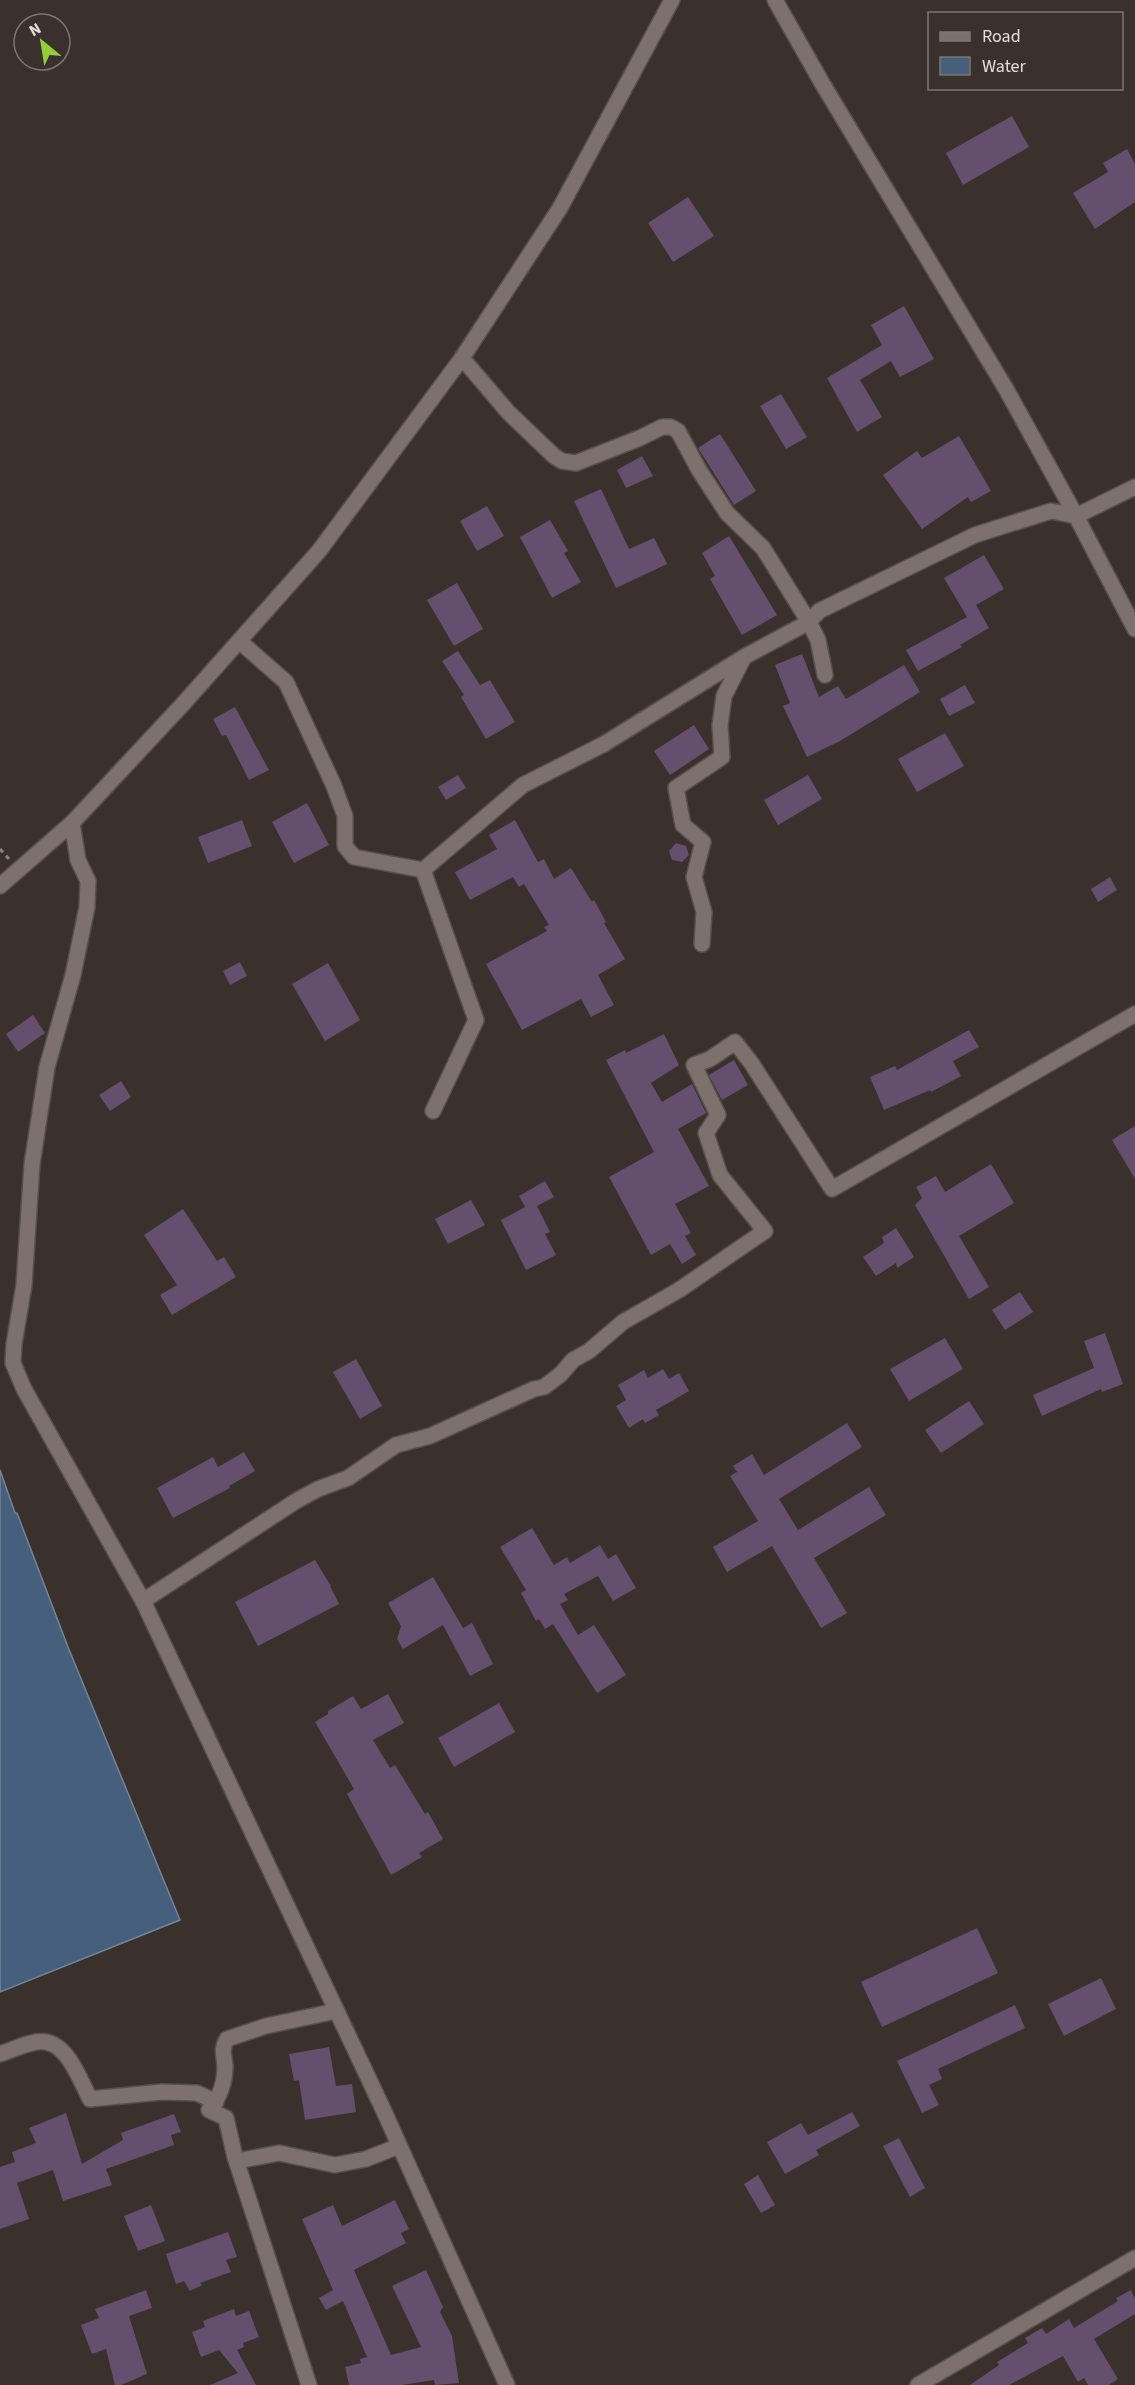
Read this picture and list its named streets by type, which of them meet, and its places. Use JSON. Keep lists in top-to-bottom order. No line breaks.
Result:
{"legend":["Road","Water"],"north":"top left"}
